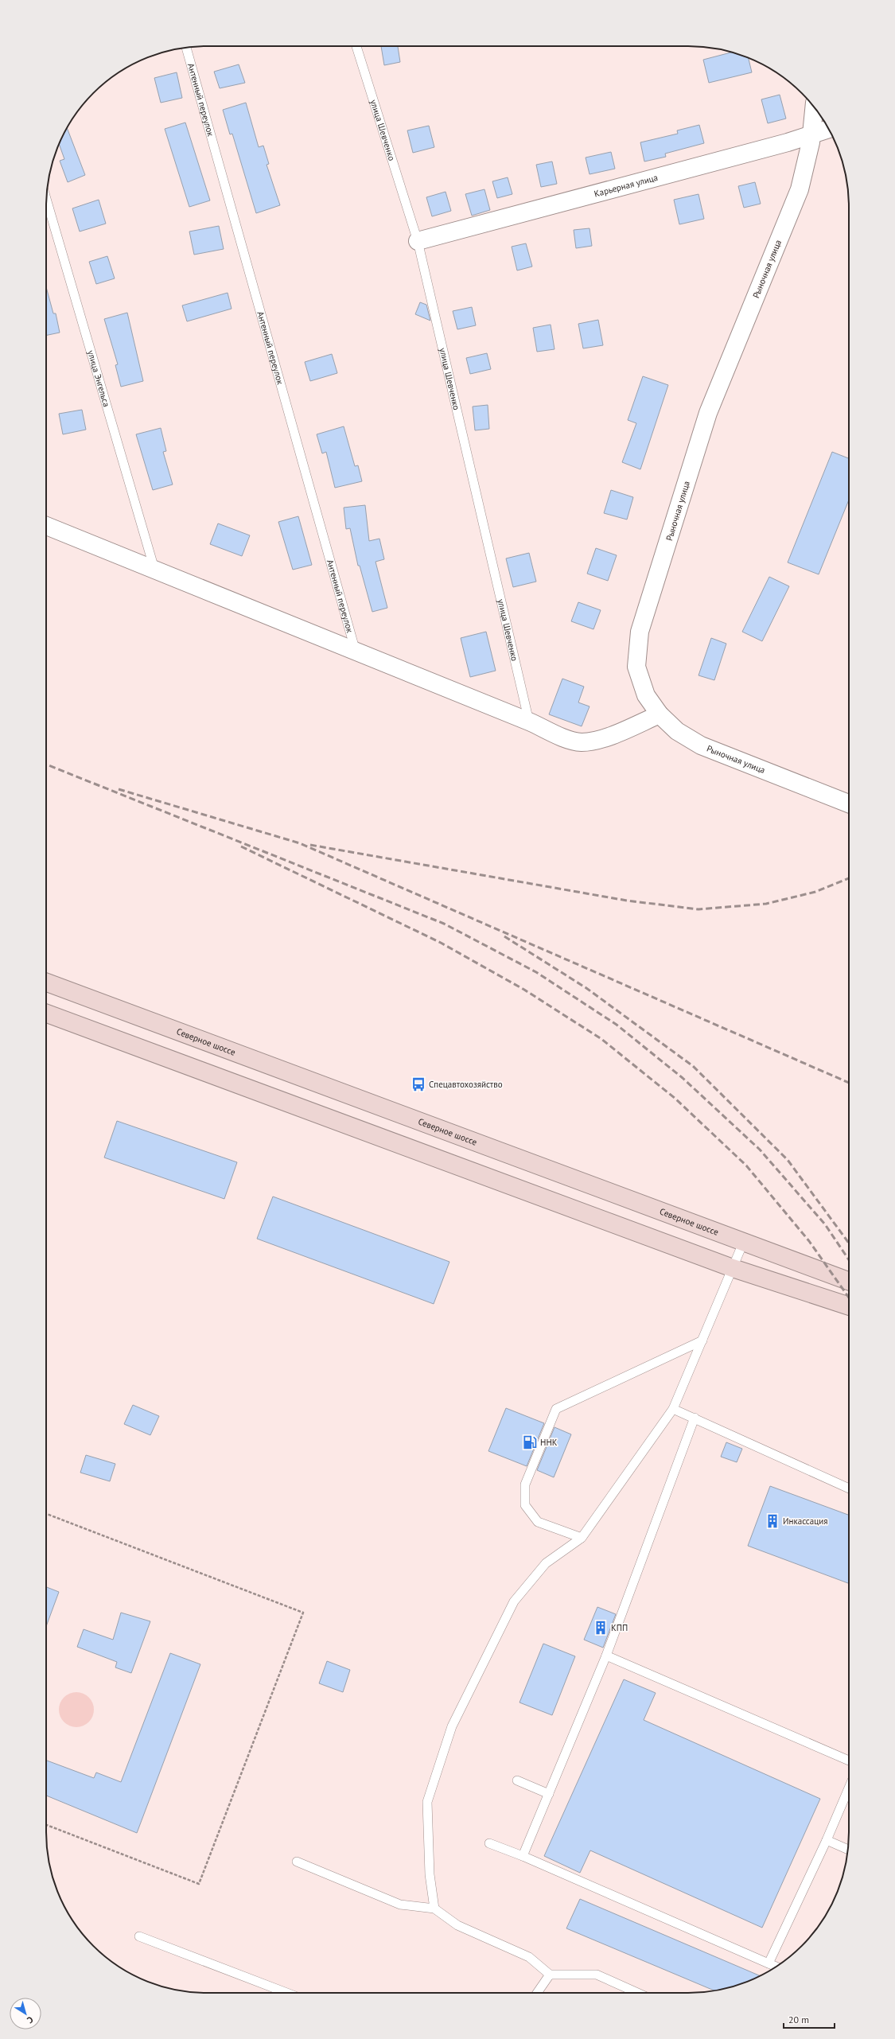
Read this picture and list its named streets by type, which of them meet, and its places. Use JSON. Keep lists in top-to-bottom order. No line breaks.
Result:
{"streets":{"main road":["Северное шоссе"],"street":["Карьерная улица","Рыночная улица"],"lane":["Антенный переулок","улица Шевченко","улица Энгельса"]},"crossings":[["улица Шевченко","Карьерная улица"],["Карьерная улица","Рыночная улица"]],"places":{"bus stop":["Спецавтохозяйство"],"fuel station":["ННК"],"building":["Инкассация","КПП"]},"scale_bar":"20 m","north":"bottom right"}
